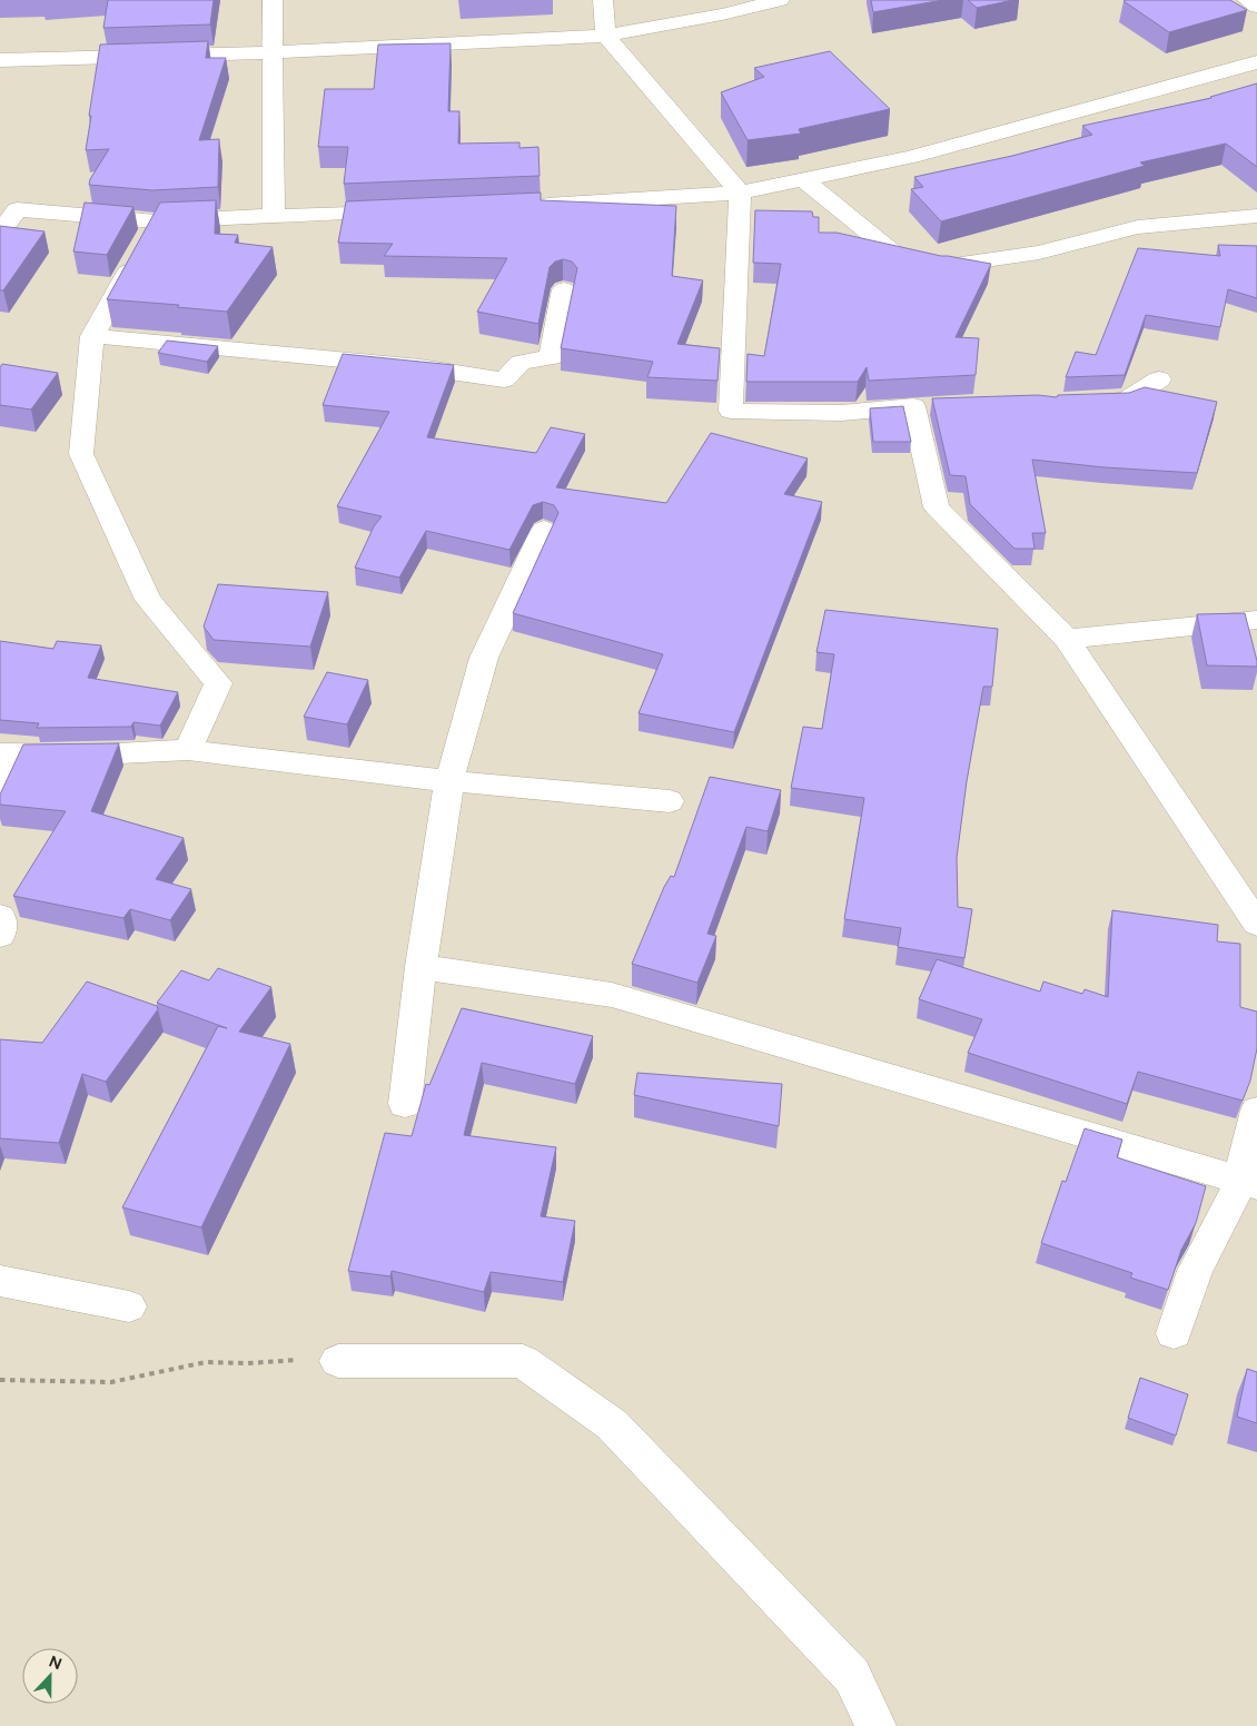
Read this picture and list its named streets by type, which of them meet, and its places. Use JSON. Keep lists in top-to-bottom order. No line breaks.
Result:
{"north":"top"}
